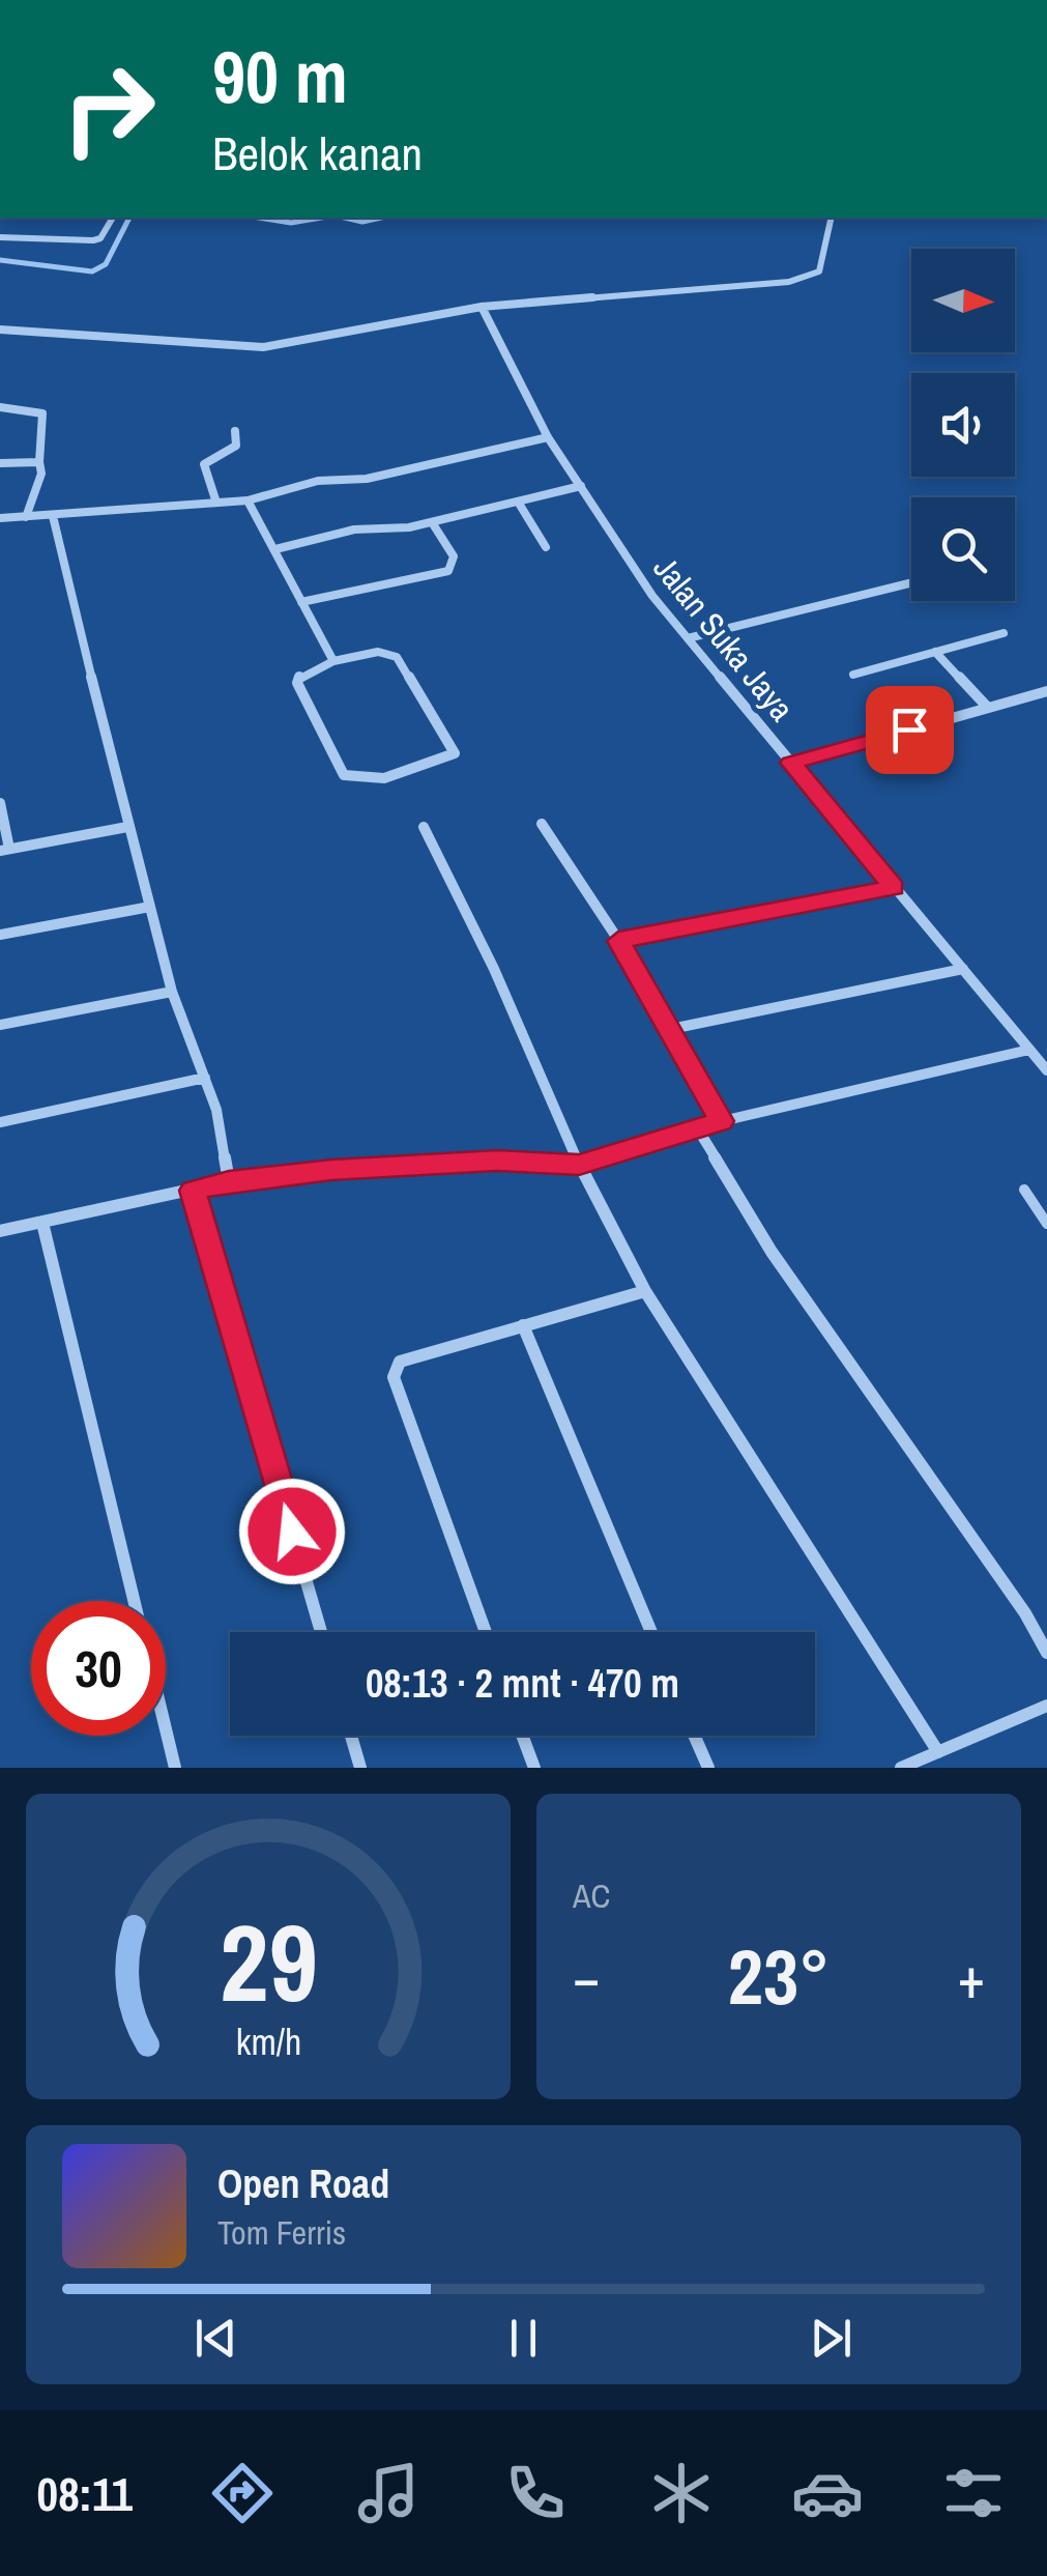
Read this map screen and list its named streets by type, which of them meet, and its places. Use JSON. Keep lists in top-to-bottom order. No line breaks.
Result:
{"streets":{"street":["Jalan Suka Jaya"]},"north":"right","page":{"turn":["90 m","Belok kanan"],"limit":"30","trip":"08:13 · 2 mnt · 470 m","tile":"AC","heat":["−","23°","+"],"song":["Open Road","Tom Ferris"],"tabs":"08:11","gauge":["29","km/h"]}}
